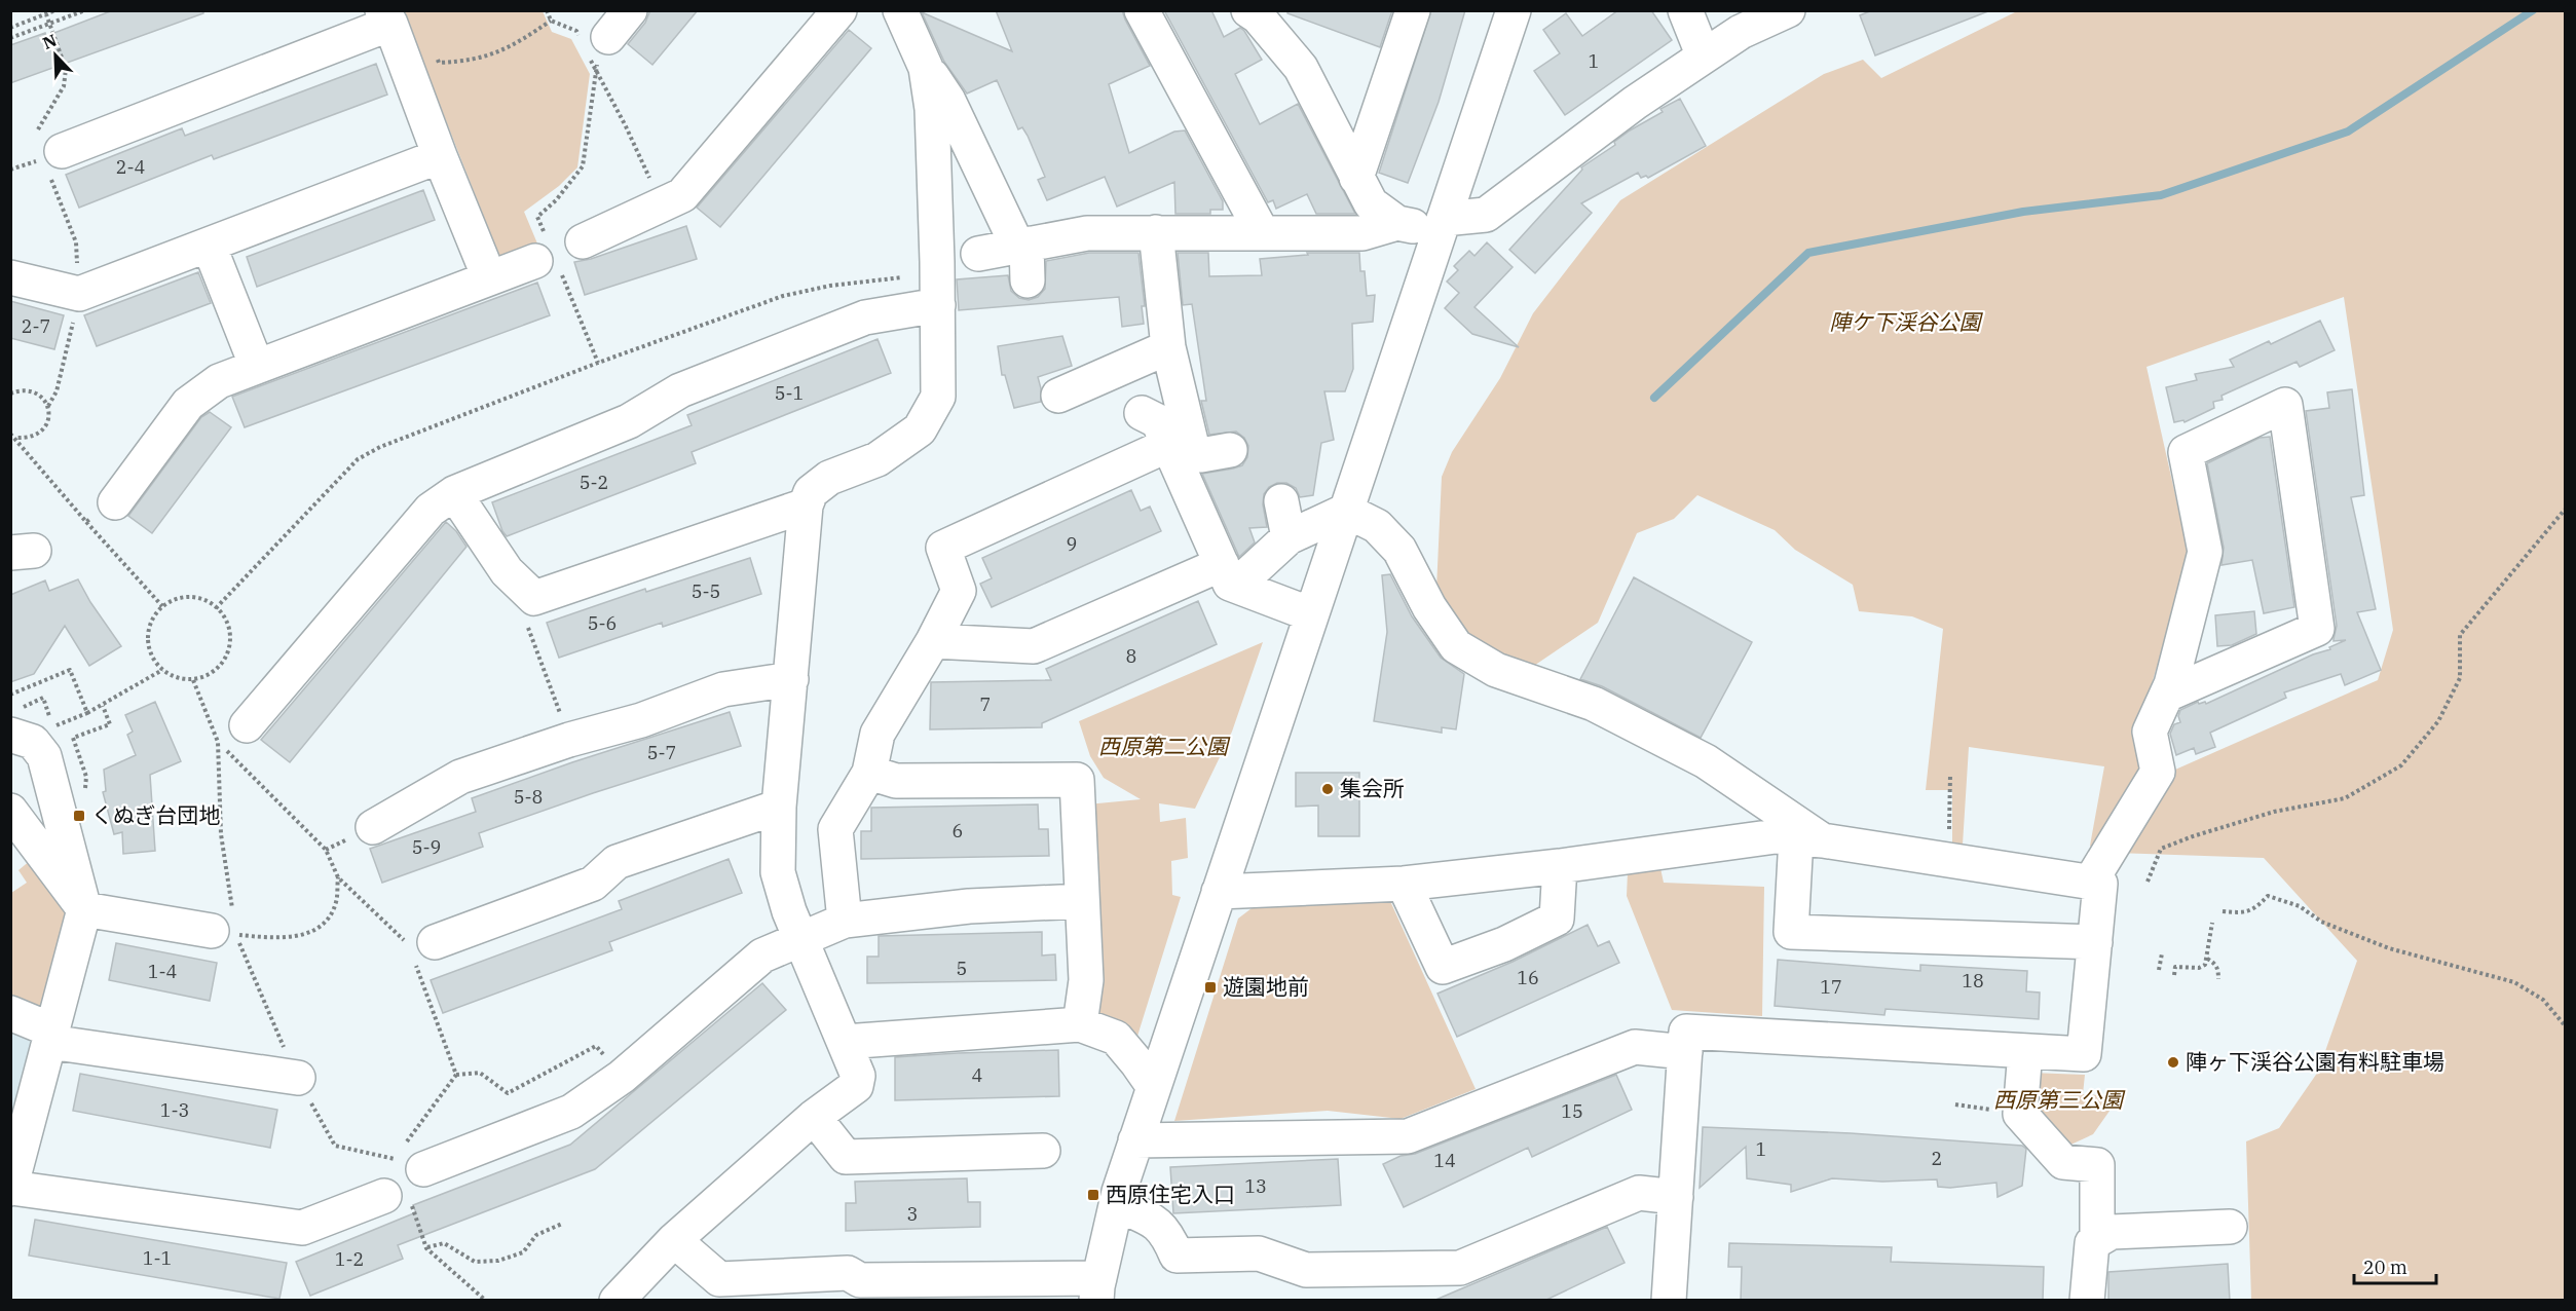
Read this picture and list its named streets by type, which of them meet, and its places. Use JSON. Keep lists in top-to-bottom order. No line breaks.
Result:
{"parks":["陣ケ下渓谷公園","西原第二公園","西原第三公園"],"places":{"other":["集会所","陣ヶ下渓谷公園有料駐車場"],"transit":["くぬぎ台団地","遊園地前","西原住宅入口"]},"house_numbers":["1","2-4","2-7","5-1","5-2","9","5-5","5-6","8","7","5-7","5-8","6","5-9","5","1-4","16","18","17","4","1-3","15","1","2","14","13","3","1-1","1-2"],"scale_bar":"20 m","north":"top left"}
